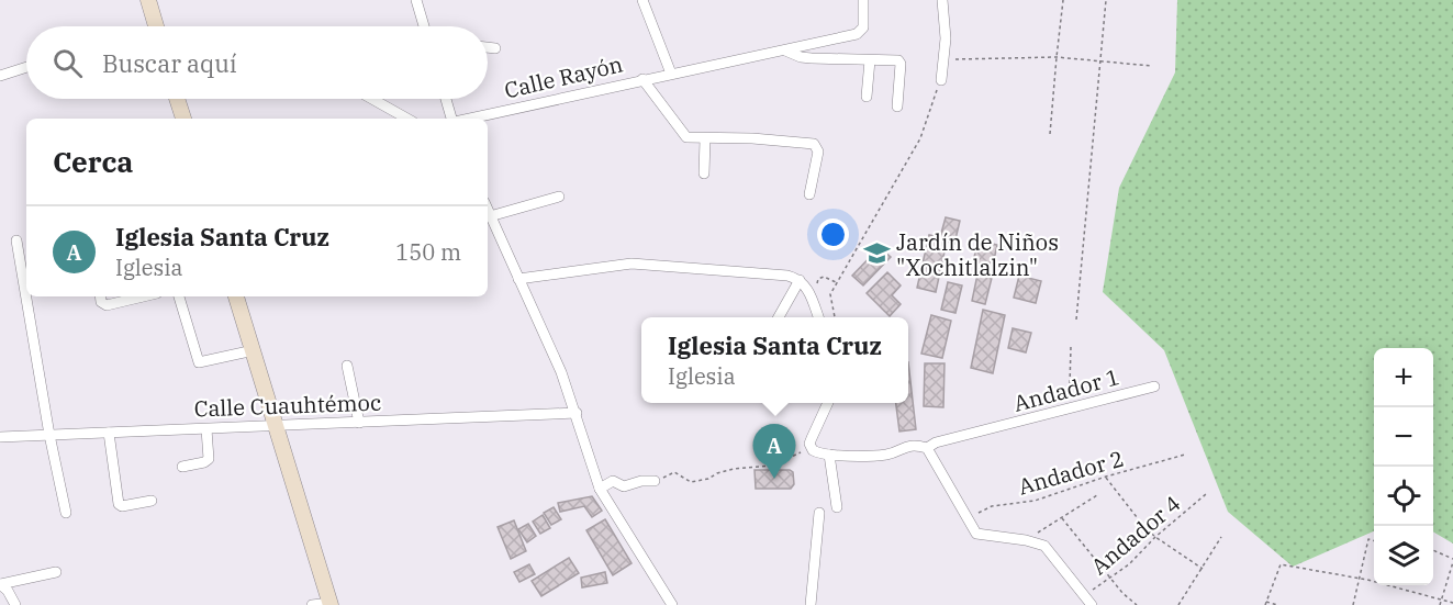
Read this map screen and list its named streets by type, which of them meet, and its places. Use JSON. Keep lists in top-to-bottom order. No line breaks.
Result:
{"streets":{"street":["Calle Rayón","Andador 1","Calle Cuauhtémoc"],"path":["Andador 2","Andador 4"]},"places":{"school or university":["Jardín de Niños \"Xochitlalzin\""]},"page":{"search":"Buscar aquí","heading":"Cerca","list":[{"mark":"A","name":"Iglesia Santa Cruz","note":"Iglesia","value":"150 m"}],"popup":["Iglesia Santa Cruz","Iglesia"],"map_buttons":["+","−"],"pins":"A"}}
